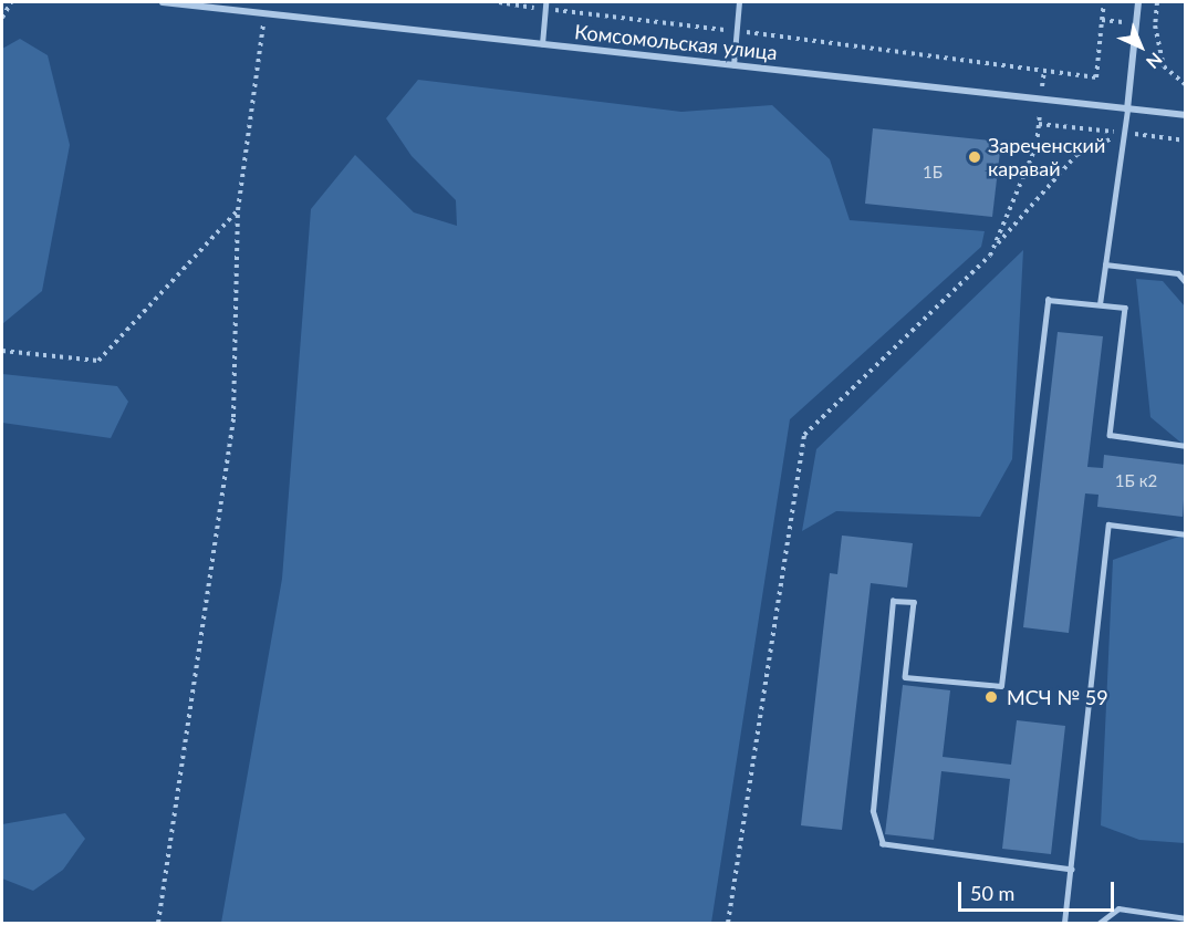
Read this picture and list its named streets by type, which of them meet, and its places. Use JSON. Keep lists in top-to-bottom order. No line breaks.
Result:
{"streets":{"street":["Комсомольская улица"]},"places":["Зареченский каравай","МСЧ № 59"],"house_numbers":["1Б","1Б к2"],"scale_bar":"50 m","north":"bottom right"}
